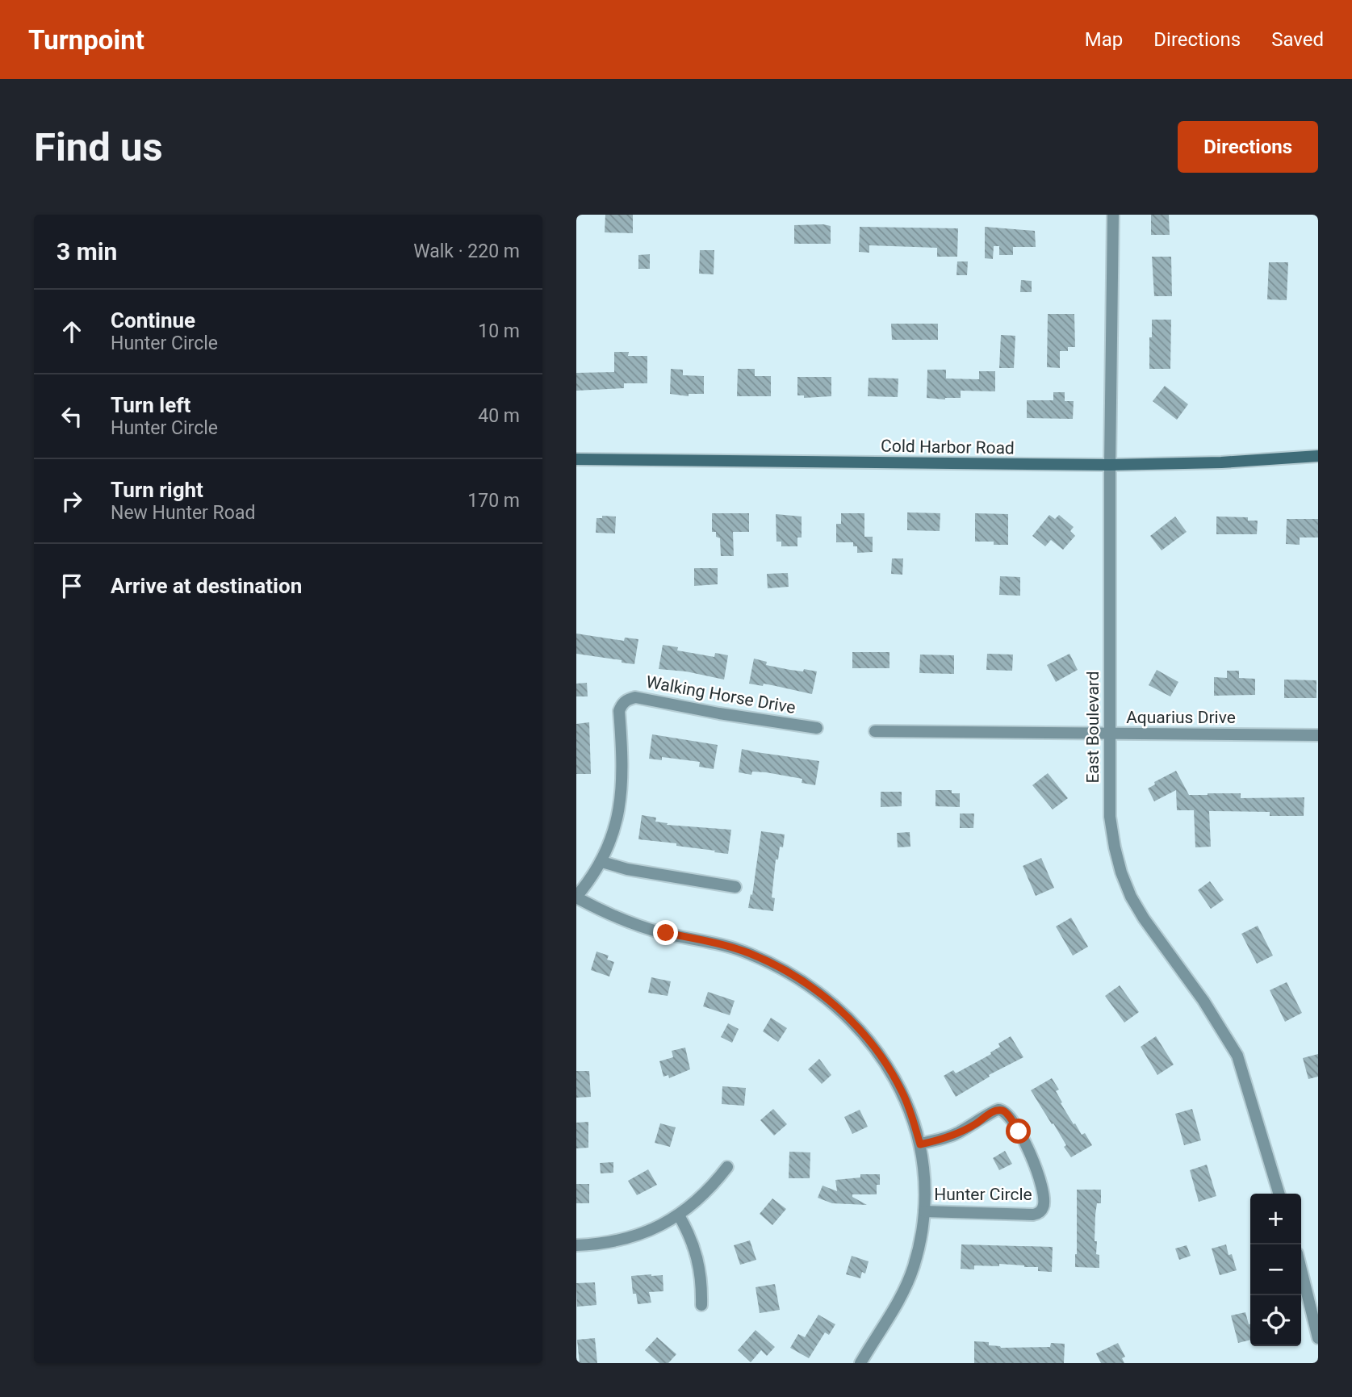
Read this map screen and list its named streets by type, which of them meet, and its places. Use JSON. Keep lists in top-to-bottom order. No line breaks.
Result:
{"streets":{"main road":["Cold Harbor Road"],"street":["Walking Horse Drive","Aquarius Drive","East Boulevard","Hunter Circle"]},"crossings":[["Cold Harbor Road","East Boulevard"],["Aquarius Drive","East Boulevard"]],"page":{"header":"Turnpoint","nav":["Map","Directions","Saved"],"buttons":"Directions","title":"Find us","heading":["3 min","Walk · 220 m"],"list":[["Continue","Hunter Circle","10 m"],["Turn left","Hunter Circle","40 m"],["Turn right","New Hunter Road","170 m"],"Arrive at destination"],"map_buttons":["+","−"]}}
